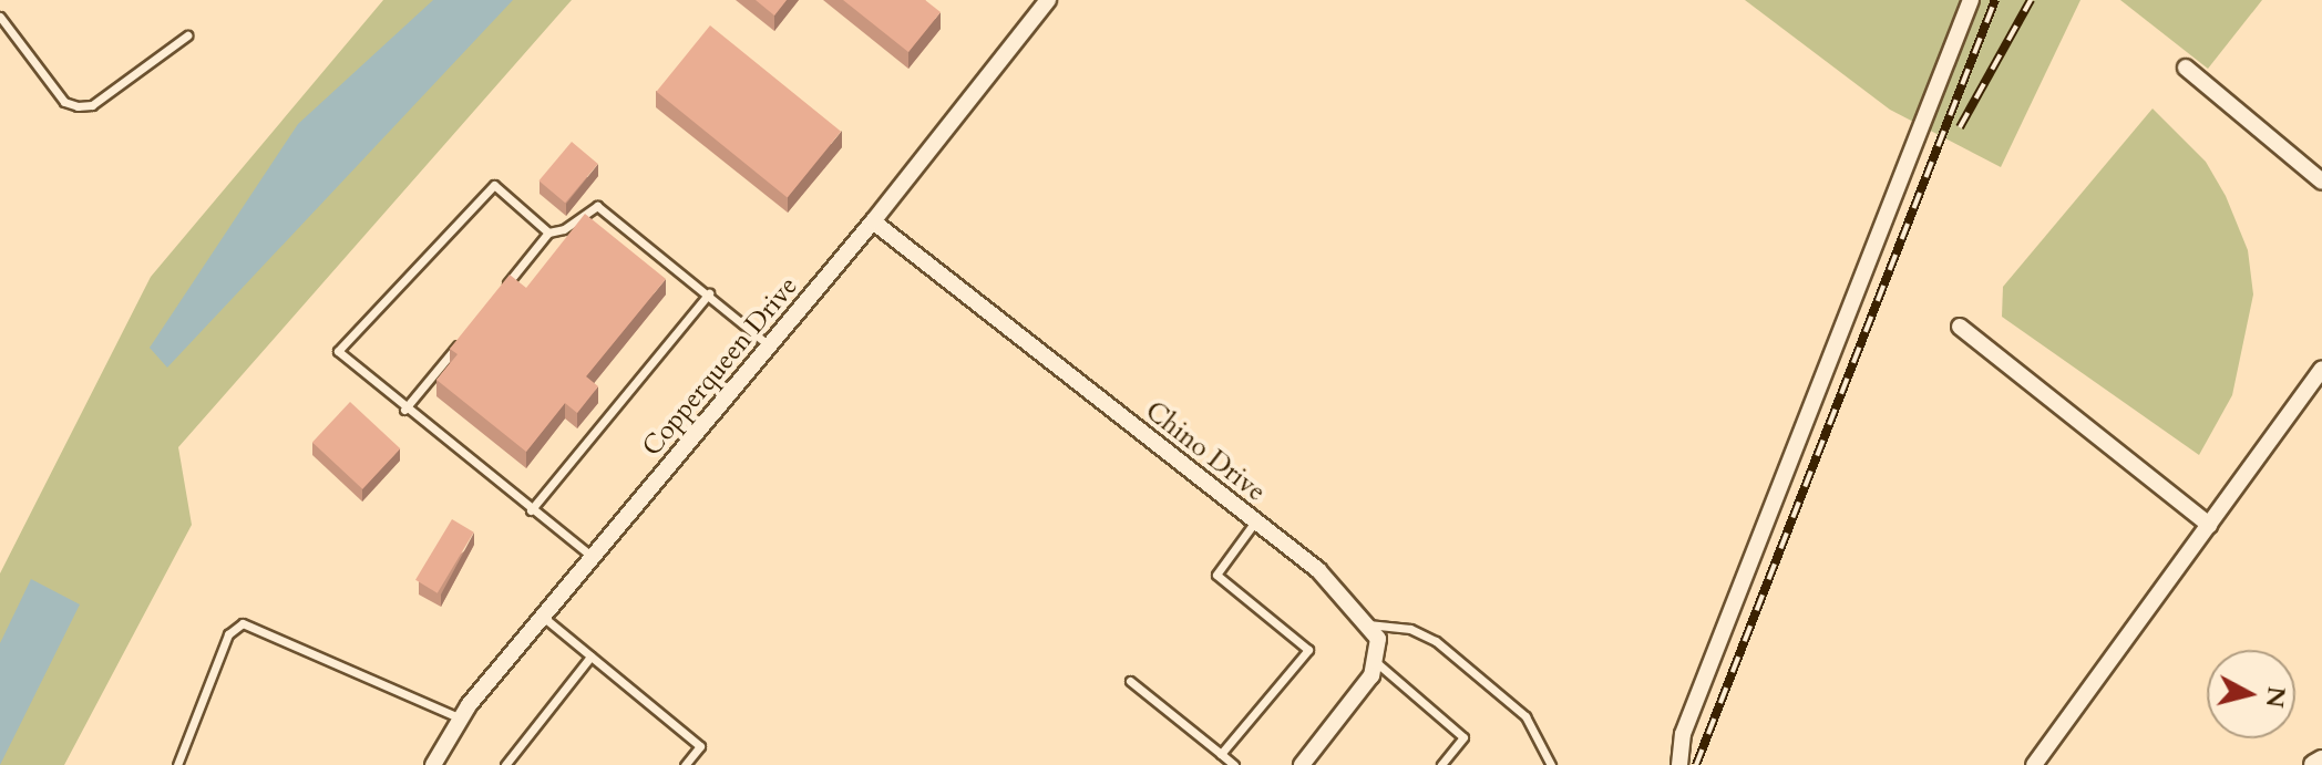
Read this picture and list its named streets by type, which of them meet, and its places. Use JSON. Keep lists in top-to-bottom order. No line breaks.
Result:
{"streets":{"street":["Copperqueen Drive","Chino Drive"]},"crossings":[["Copperqueen Drive","Chino Drive"]],"north":"right"}
